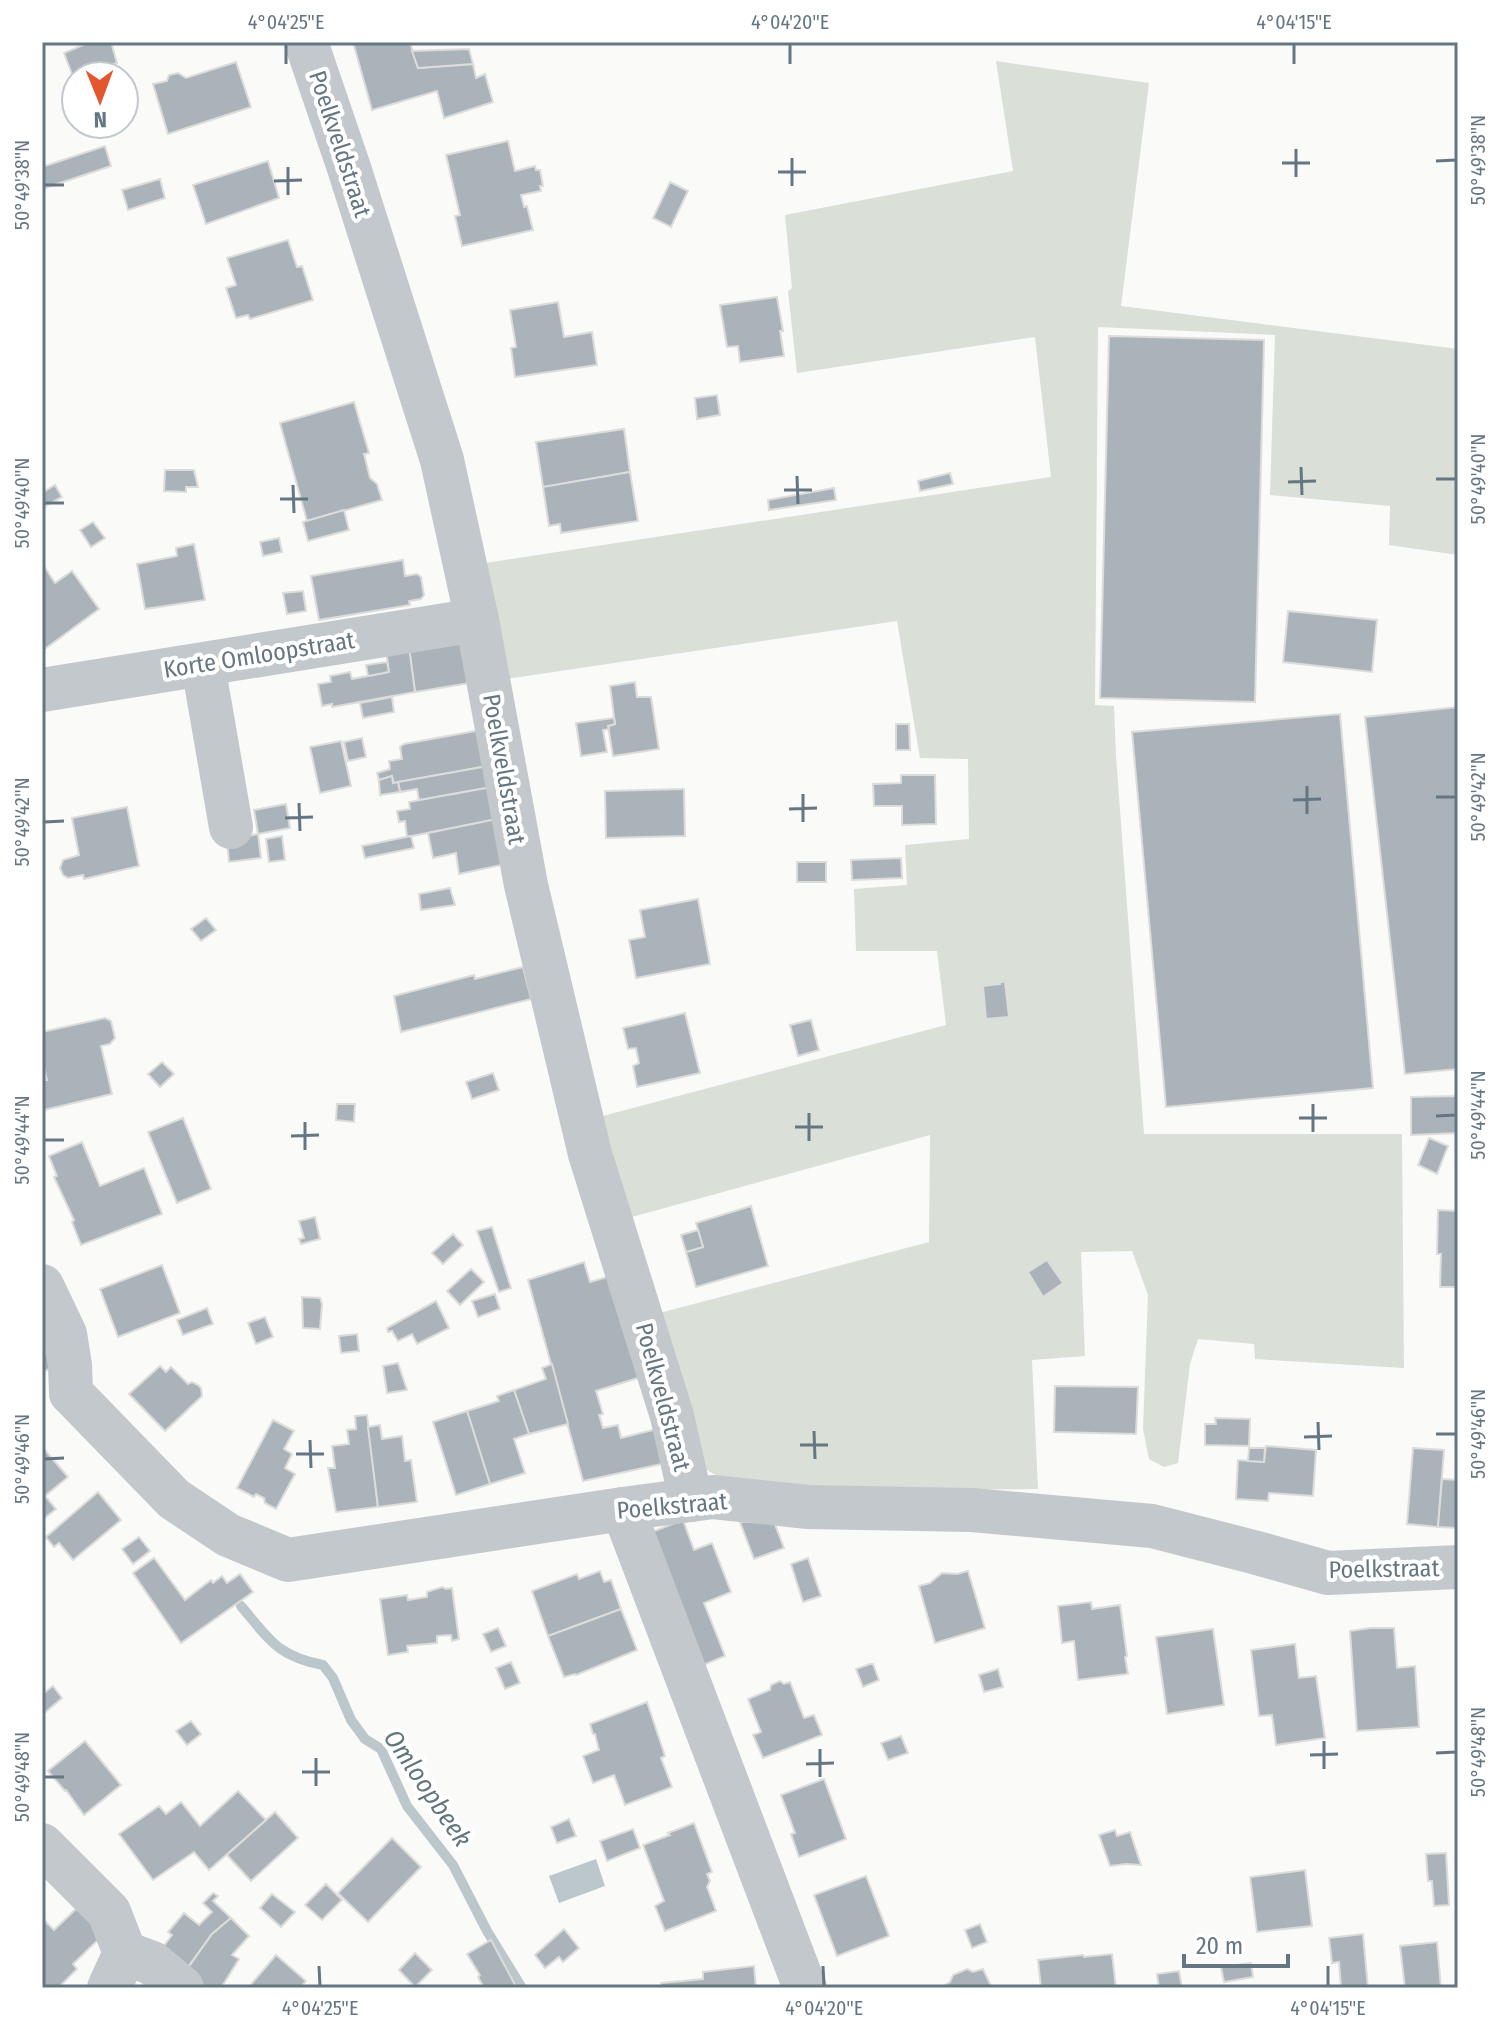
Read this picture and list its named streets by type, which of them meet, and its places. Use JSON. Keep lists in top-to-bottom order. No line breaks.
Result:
{"streets":{"street":["Poelkveldstraat","Korte Omloopstraat","Poelkstraat"]},"crossings":[["Poelkveldstraat","Korte Omloopstraat"],["Poelkveldstraat","Poelkstraat"]],"water":["Omloopbeek"],"scale_bar":"20 m","north":"bottom","coordinates":["4°04'25\"E","4°04'20\"E","4°04'15\"E","50°49'38\"N","50°49'40\"N","50°49'42\"N","50°49'44\"N","50°49'46\"N","50°49'48\"N"]}
